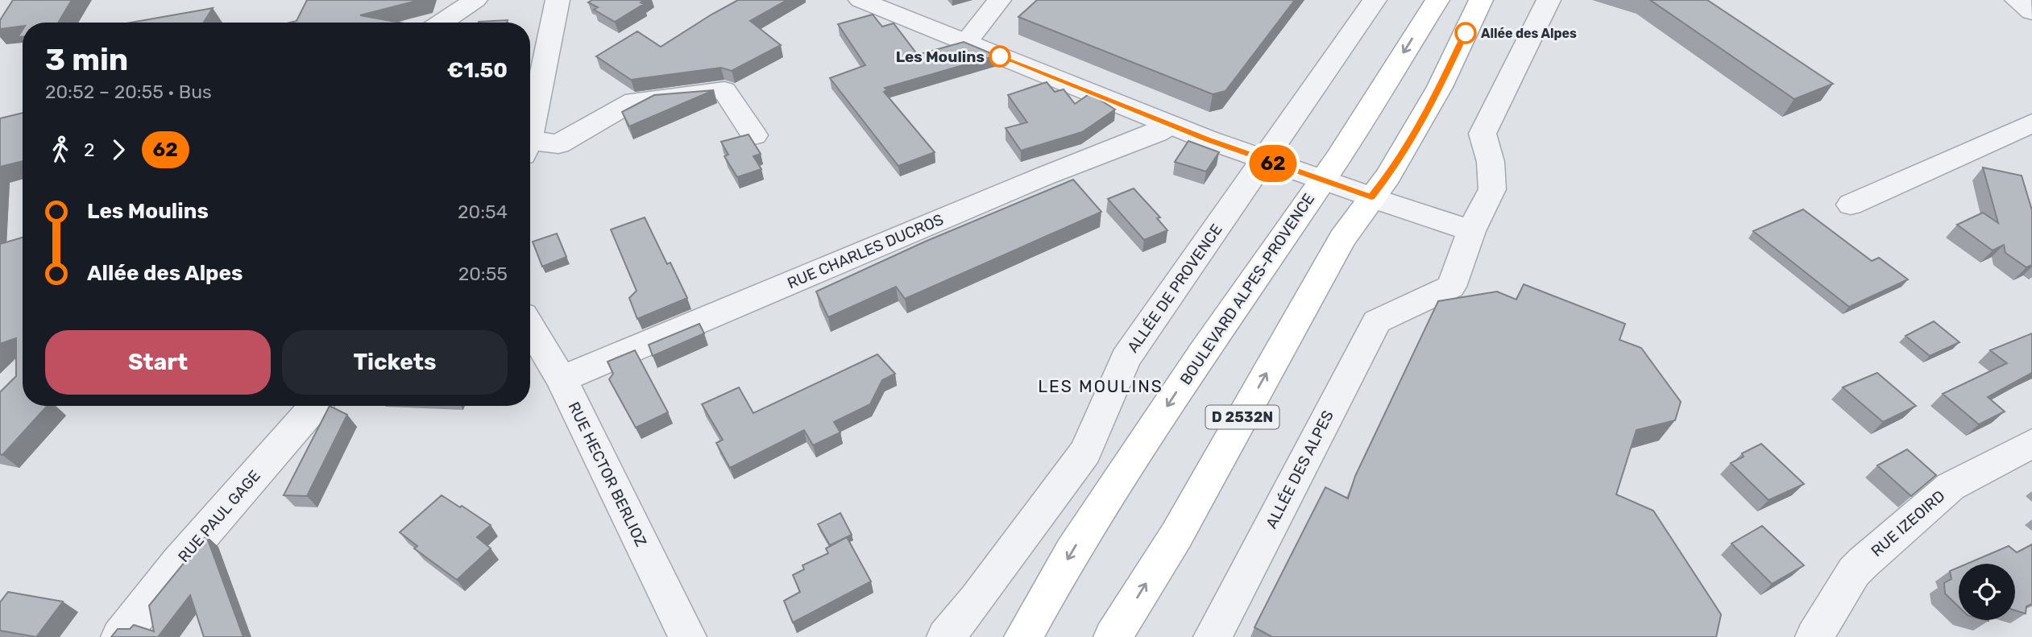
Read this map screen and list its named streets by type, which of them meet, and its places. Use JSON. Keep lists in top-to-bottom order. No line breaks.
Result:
{"streets":{"main road":["BOULEVARD ALPES-PROVENCE","D 2532N"],"street":["RUE CHARLES DUCROS","ALLÉE DE PROVENCE","ALLÉE DES ALPES","RUE HECTOR BERLIOZ","RUE PAUL GAGE","RUE IZEOIRD"]},"crossings":[["RUE CHARLES DUCROS","RUE HECTOR BERLIOZ"]],"districts":["LES MOULINS"],"places":["Allée des Alpes","Les Moulins"],"lines":["bus line 62"],"page":{"on_map":"62","heading":["3 min","20:52 – 20:55 · Bus","€1.50"],"legs":["2","62"],"list":[{"name":"Les Moulins","value":"20:54"},{"name":"Allée des Alpes","value":"20:55"}],"buttons":["Start","Tickets"]}}
